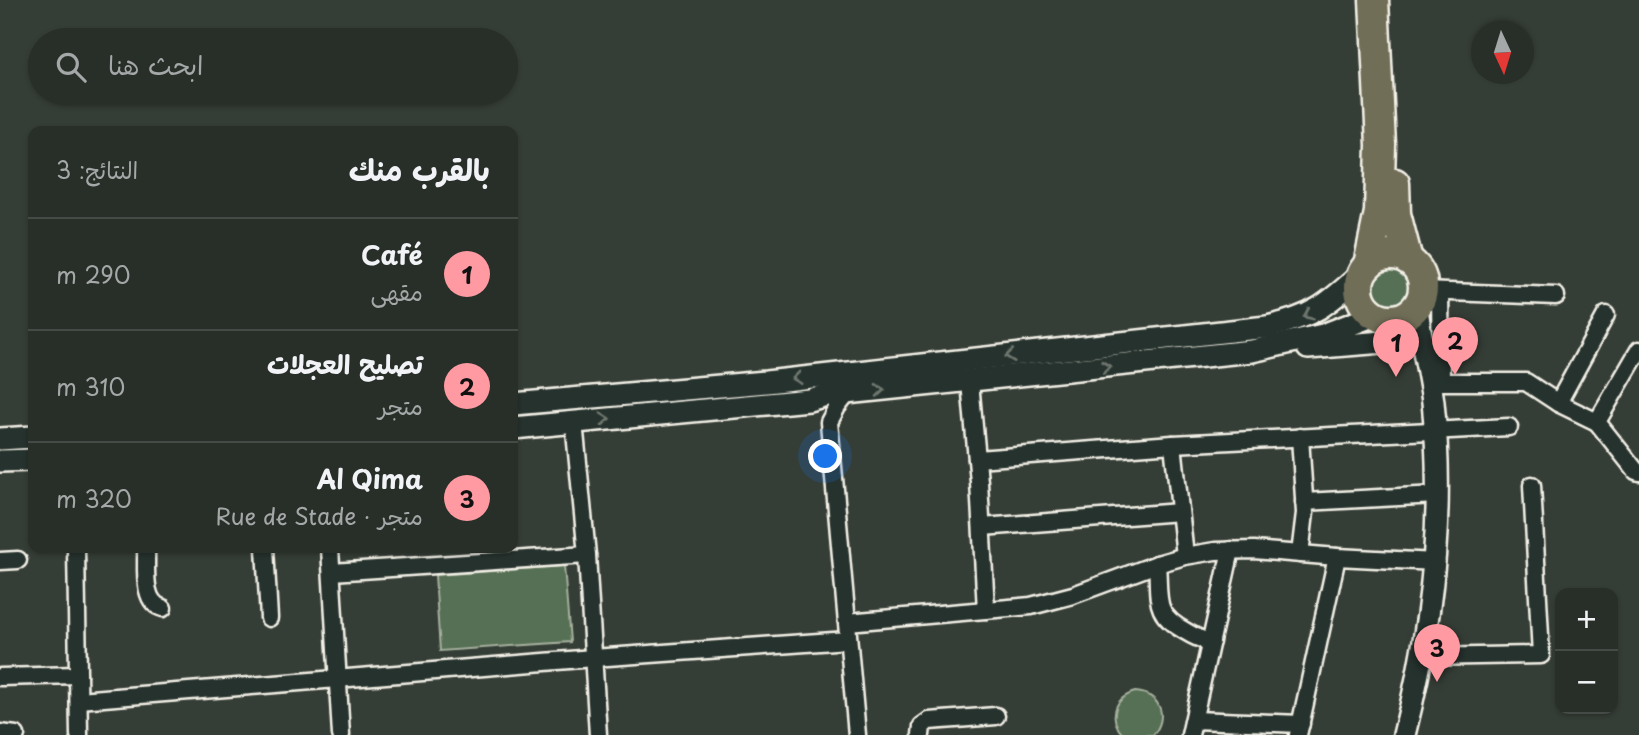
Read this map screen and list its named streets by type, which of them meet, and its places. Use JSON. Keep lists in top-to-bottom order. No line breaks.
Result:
{"north":"bottom","page":{"search":"ابحث هنا","heading":["بالقرب منك","النتائج: 3"],"list":[{"mark":"1","name":"Café","note":"مقهى","value":"290 m"},{"mark":"2","name":"تصليح العجلات","note":"متجر","value":"310 m"},{"mark":"3","name":"Al Qima","note":"متجر · Rue de Stade","value":"320 m"}],"pins":["2","1","3"],"map_buttons":["+","−"]}}
